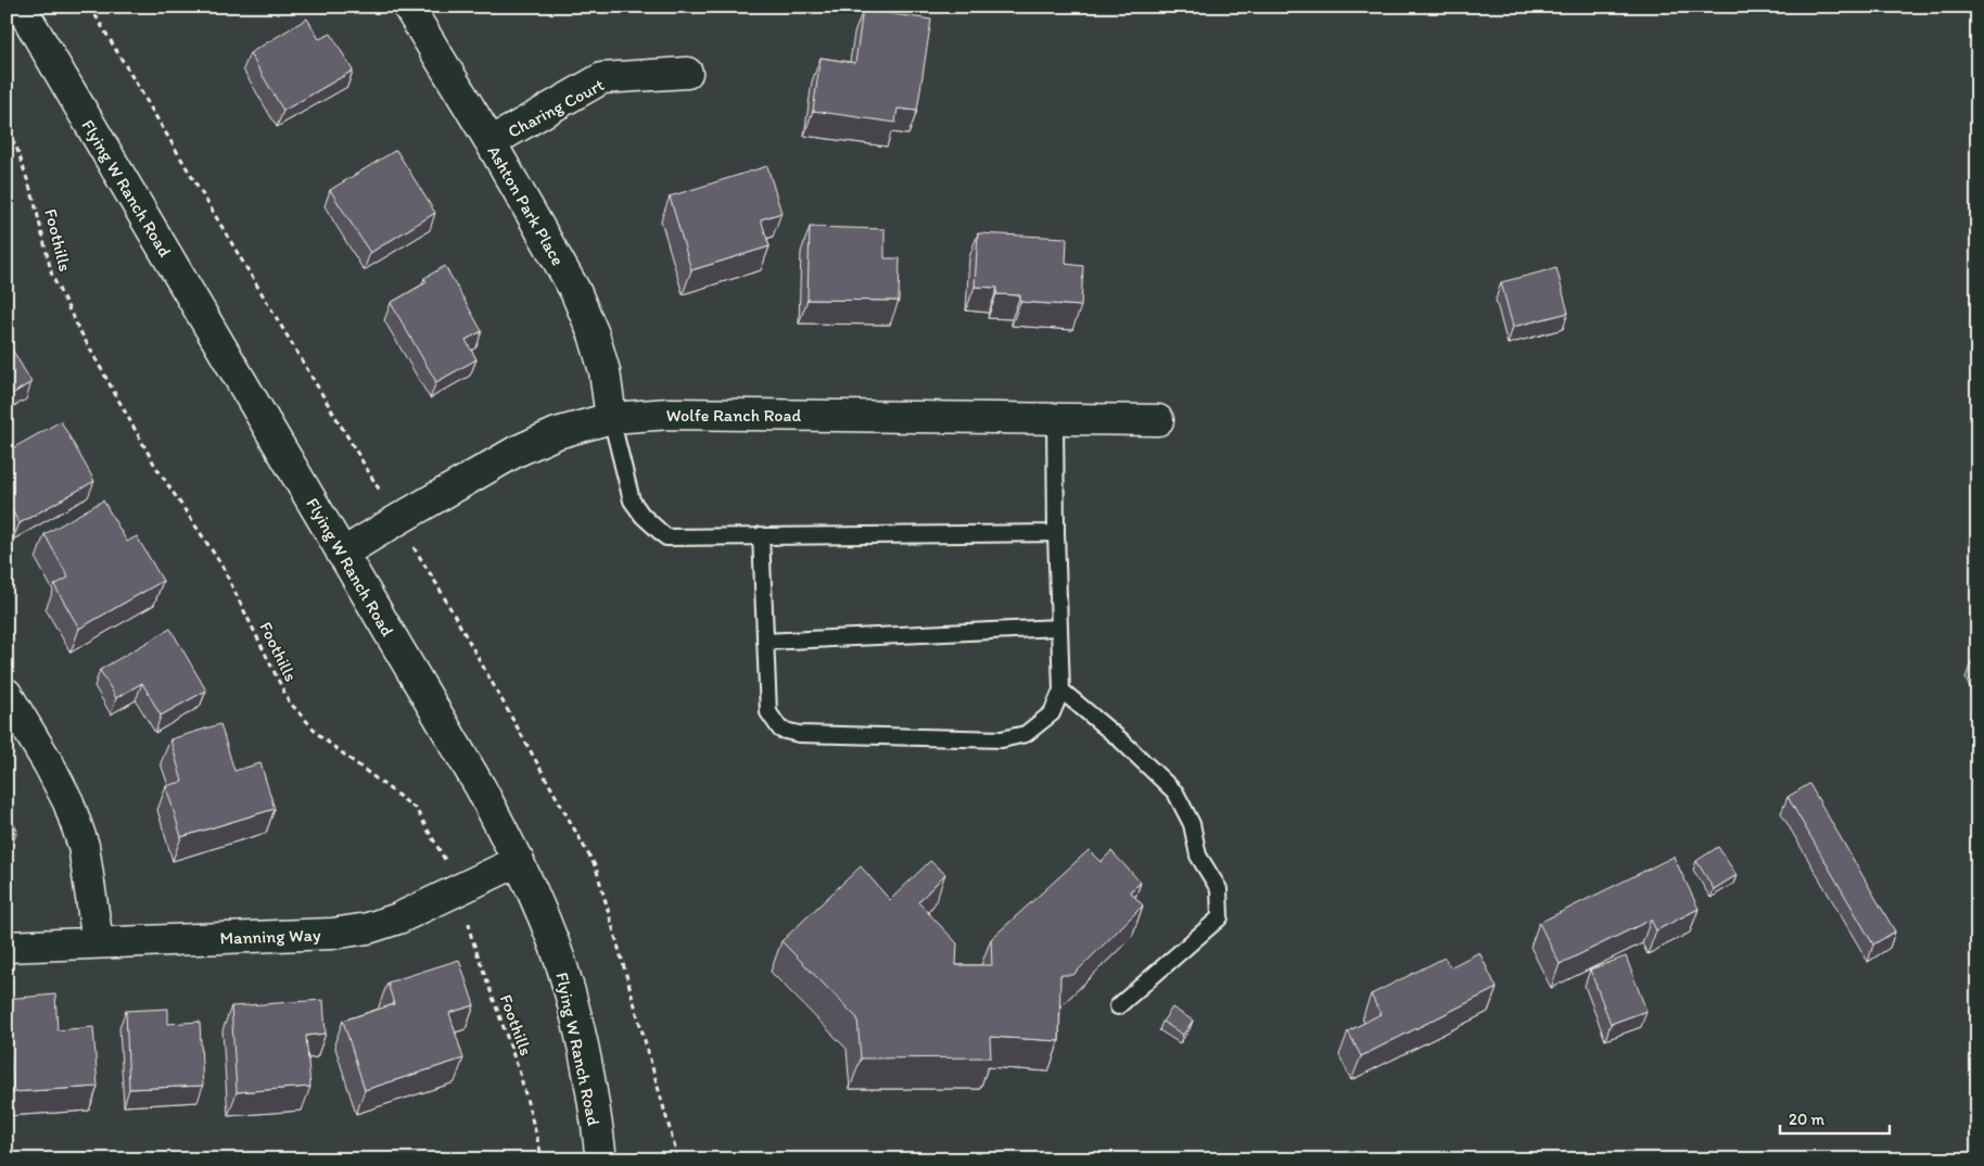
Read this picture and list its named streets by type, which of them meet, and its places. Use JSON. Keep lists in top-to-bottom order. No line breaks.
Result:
{"streets":{"street":["Charing Court","Flying W Ranch Road","Ashton Park Place","Wolfe Ranch Road","Manning Way"],"path":["Foothills"]},"crossings":[["Charing Court","Ashton Park Place"],["Flying W Ranch Road","Wolfe Ranch Road"],["Flying W Ranch Road","Manning Way"],["Ashton Park Place","Wolfe Ranch Road"],["Foothills","Manning Way"]],"scale_bar":"20 m"}
